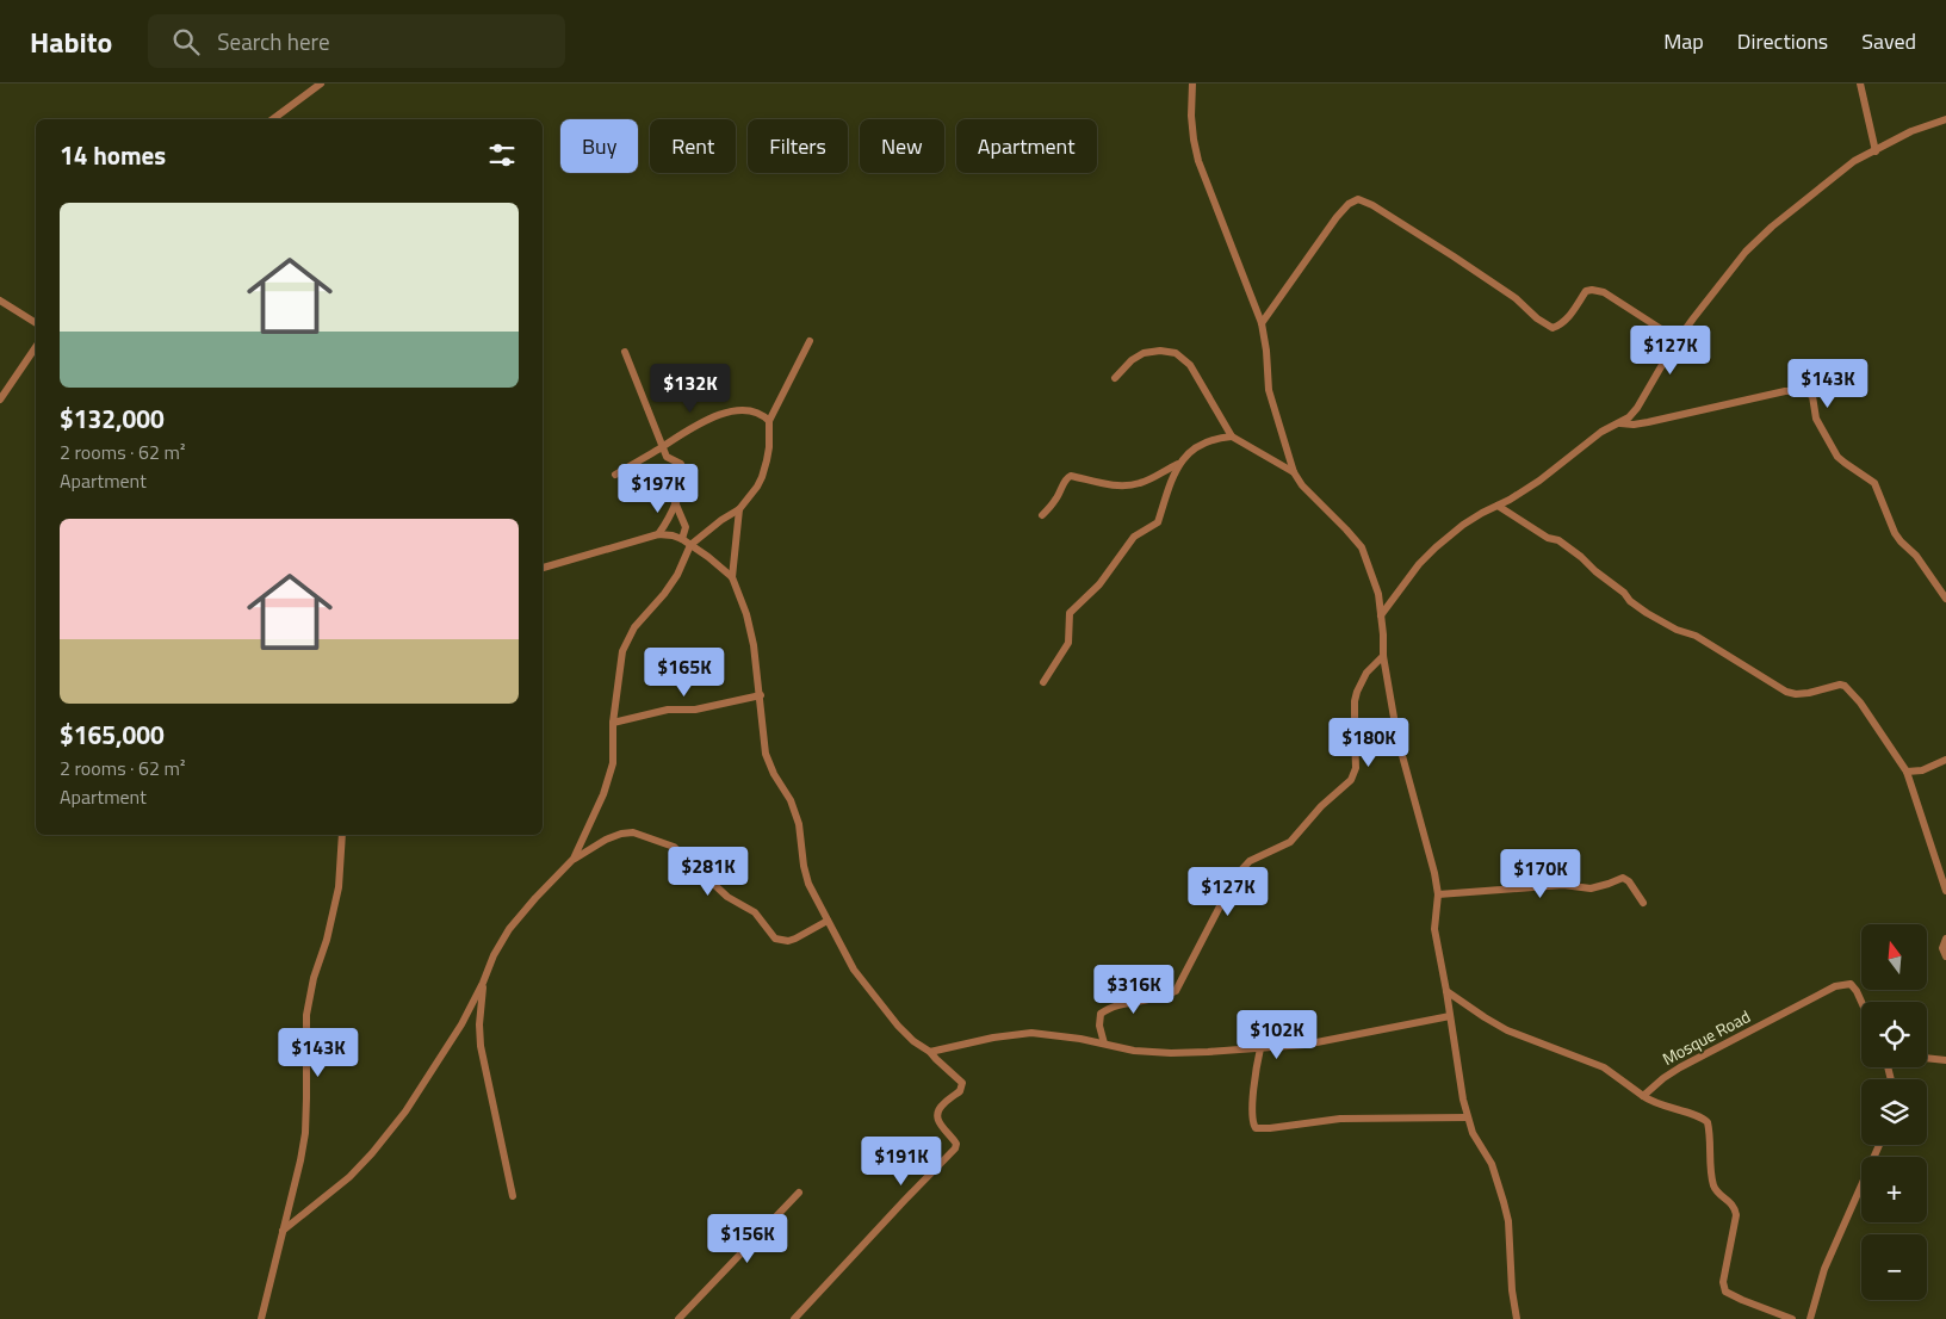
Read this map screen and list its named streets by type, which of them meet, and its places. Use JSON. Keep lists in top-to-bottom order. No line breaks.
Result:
{"streets":{"street":["Mosque Road"]},"north":"top","page":{"header":"Habito","search":"Search here","nav":["Map","Directions","Saved"],"chip":["Buy","Rent","Filters","New","Apartment"],"heading":"14 homes","list":[{"name":"$132,000","note":"2 rooms · 62 m² · Apartment"},{"name":"$165,000","note":"2 rooms · 62 m² · Apartment"}],"price":["$127K","$143K","$132K","$197K","$165K","$180K","$281K","$170K","$127K","$316K","$102K","$143K","$191K","$156K"],"map_buttons":["+","−"]}}
